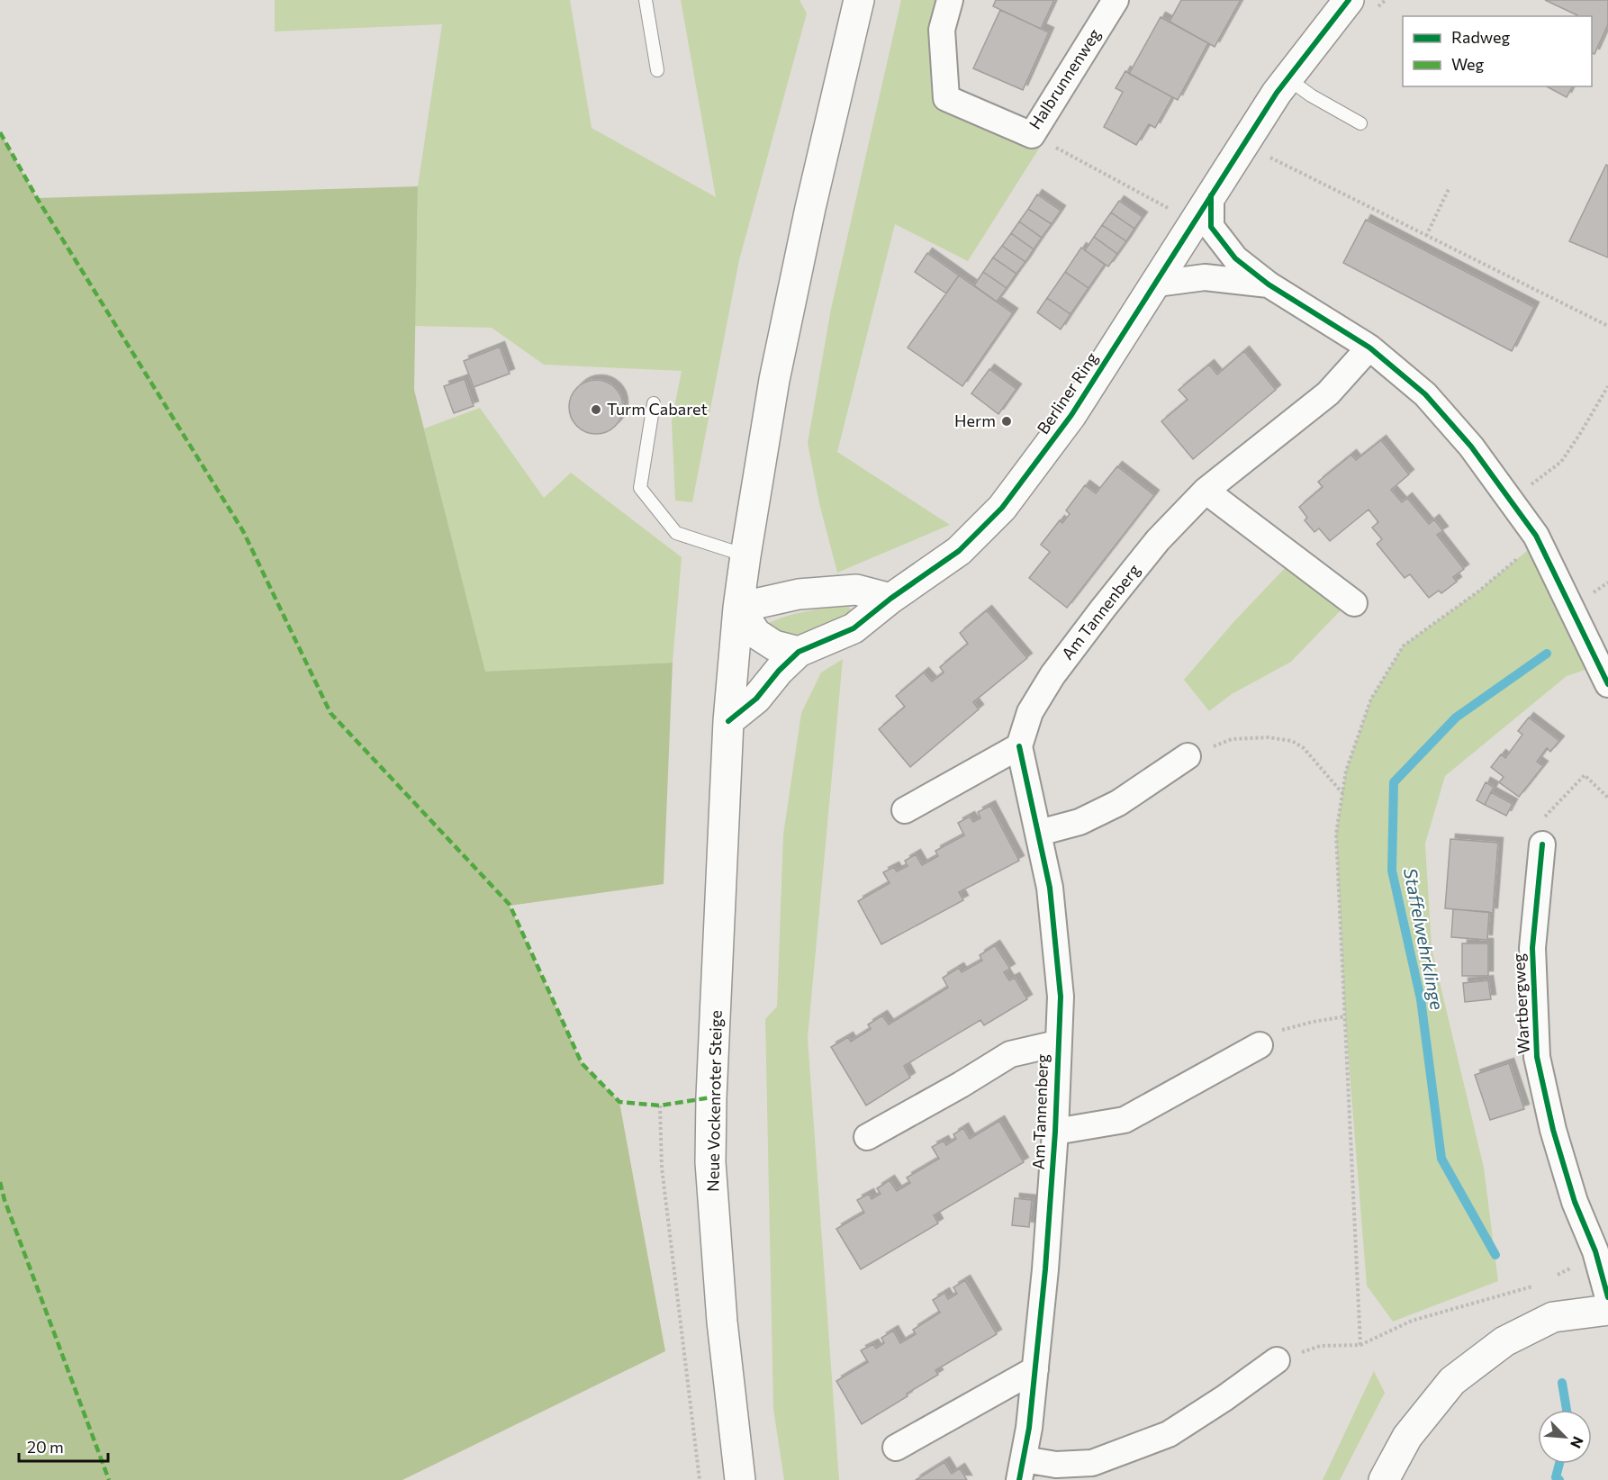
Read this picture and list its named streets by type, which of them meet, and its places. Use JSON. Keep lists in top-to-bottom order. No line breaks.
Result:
{"streets":{"main road":["Berliner Ring","Neue Vockenroter Steige"],"street":["Halbrunnenweg","Am Tannenberg","Wartbergweg"]},"crossings":[["Berliner Ring","Neue Vockenroter Steige"]],"water":["Staffelwehrklinge"],"places":["Turm Cabaret","Herm"],"legend":["Radweg","Weg"],"scale_bar":"20 m","north":"bottom right"}
